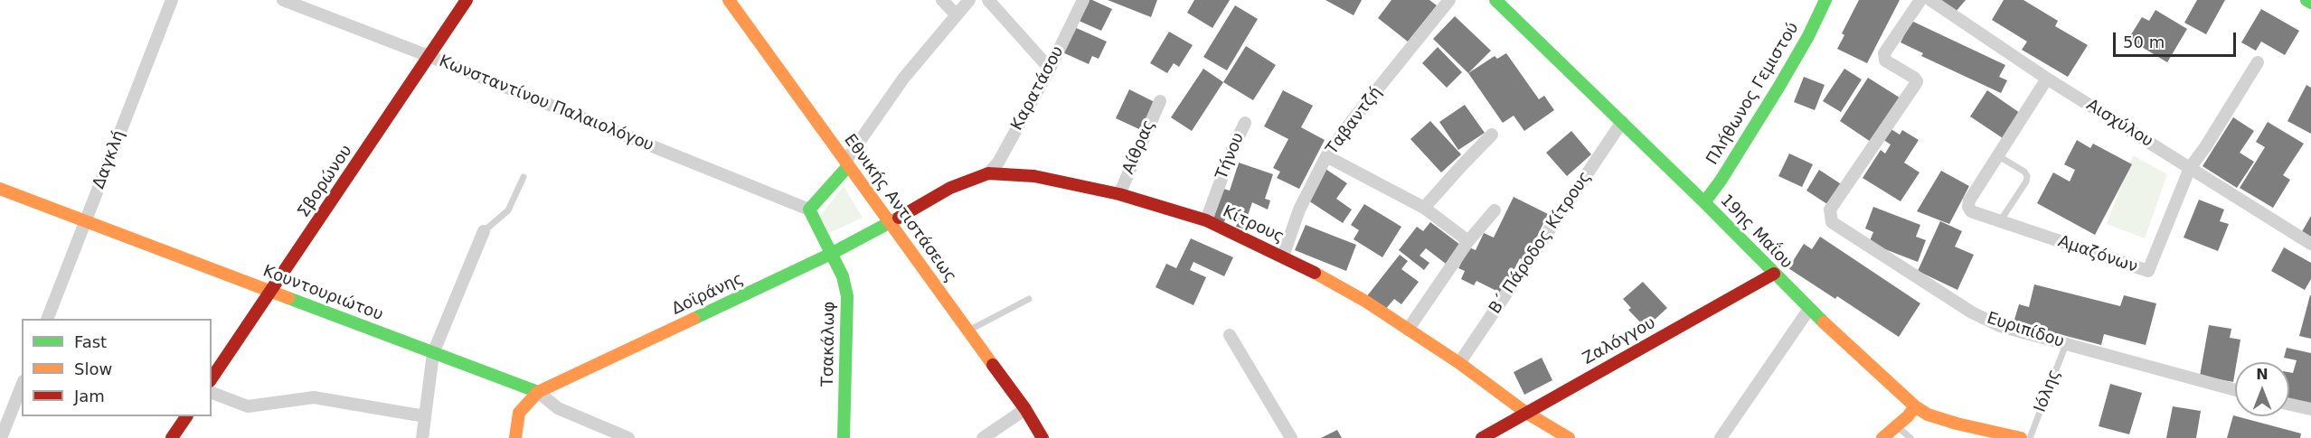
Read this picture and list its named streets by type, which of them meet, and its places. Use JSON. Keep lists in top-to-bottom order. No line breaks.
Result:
{"streets":{"street":["Καρατάσου","Πλήθωνος Γεμιστού","Κωνσταντίνου Παλαιολόγου","Ταβαντζή","Αισχύλου","Αίθρας","Τήνου","Δαγκλή","Σβορώνου","Εθνικής Αντιστάσεως","Κίτρους","19ης Μαΐου","Β΄ Πάροδος Κίτρους","Αμαζόνων","Κουντουριώτου","Δοϊράνης","Ευριπίδου","Ζαλόγγου","Τσακάλωφ"],"lane":["Ιόλης"]},"crossings":[["Καρατάσου","Κίτρους"],["Πλήθωνος Γεμιστού","19ης Μαΐου"],["Κωνσταντίνου Παλαιολόγου","Σβορώνου"],["Κωνσταντίνου Παλαιολόγου","Τσακάλωφ"],["Ταβαντζή","Κίτρους"],["Αισχύλου","Αμαζόνων"],["Αίθρας","Κίτρους"],["Τήνου","Κίτρους"],["Δαγκλή","Κουντουριώτου"],["Σβορώνου","Κουντουριώτου"],["Εθνικής Αντιστάσεως","Κίτρους"],["Εθνικής Αντιστάσεως","Δοϊράνης"],["Κίτρους","Β΄ Πάροδος Κίτρους"],["Κίτρους","Δοϊράνης"],["Κίτρους","Ζαλόγγου"],["19ης Μαΐου","Β΄ Πάροδος Κίτρους"],["19ης Μαΐου","Ζαλόγγου"],["Κουντουριώτου","Δοϊράνης"],["Δοϊράνης","Τσακάλωφ"],["Ευριπίδου","Ιόλης"]],"legend":["Fast","Slow","Jam"],"scale_bar":"50 m","north":"top"}
